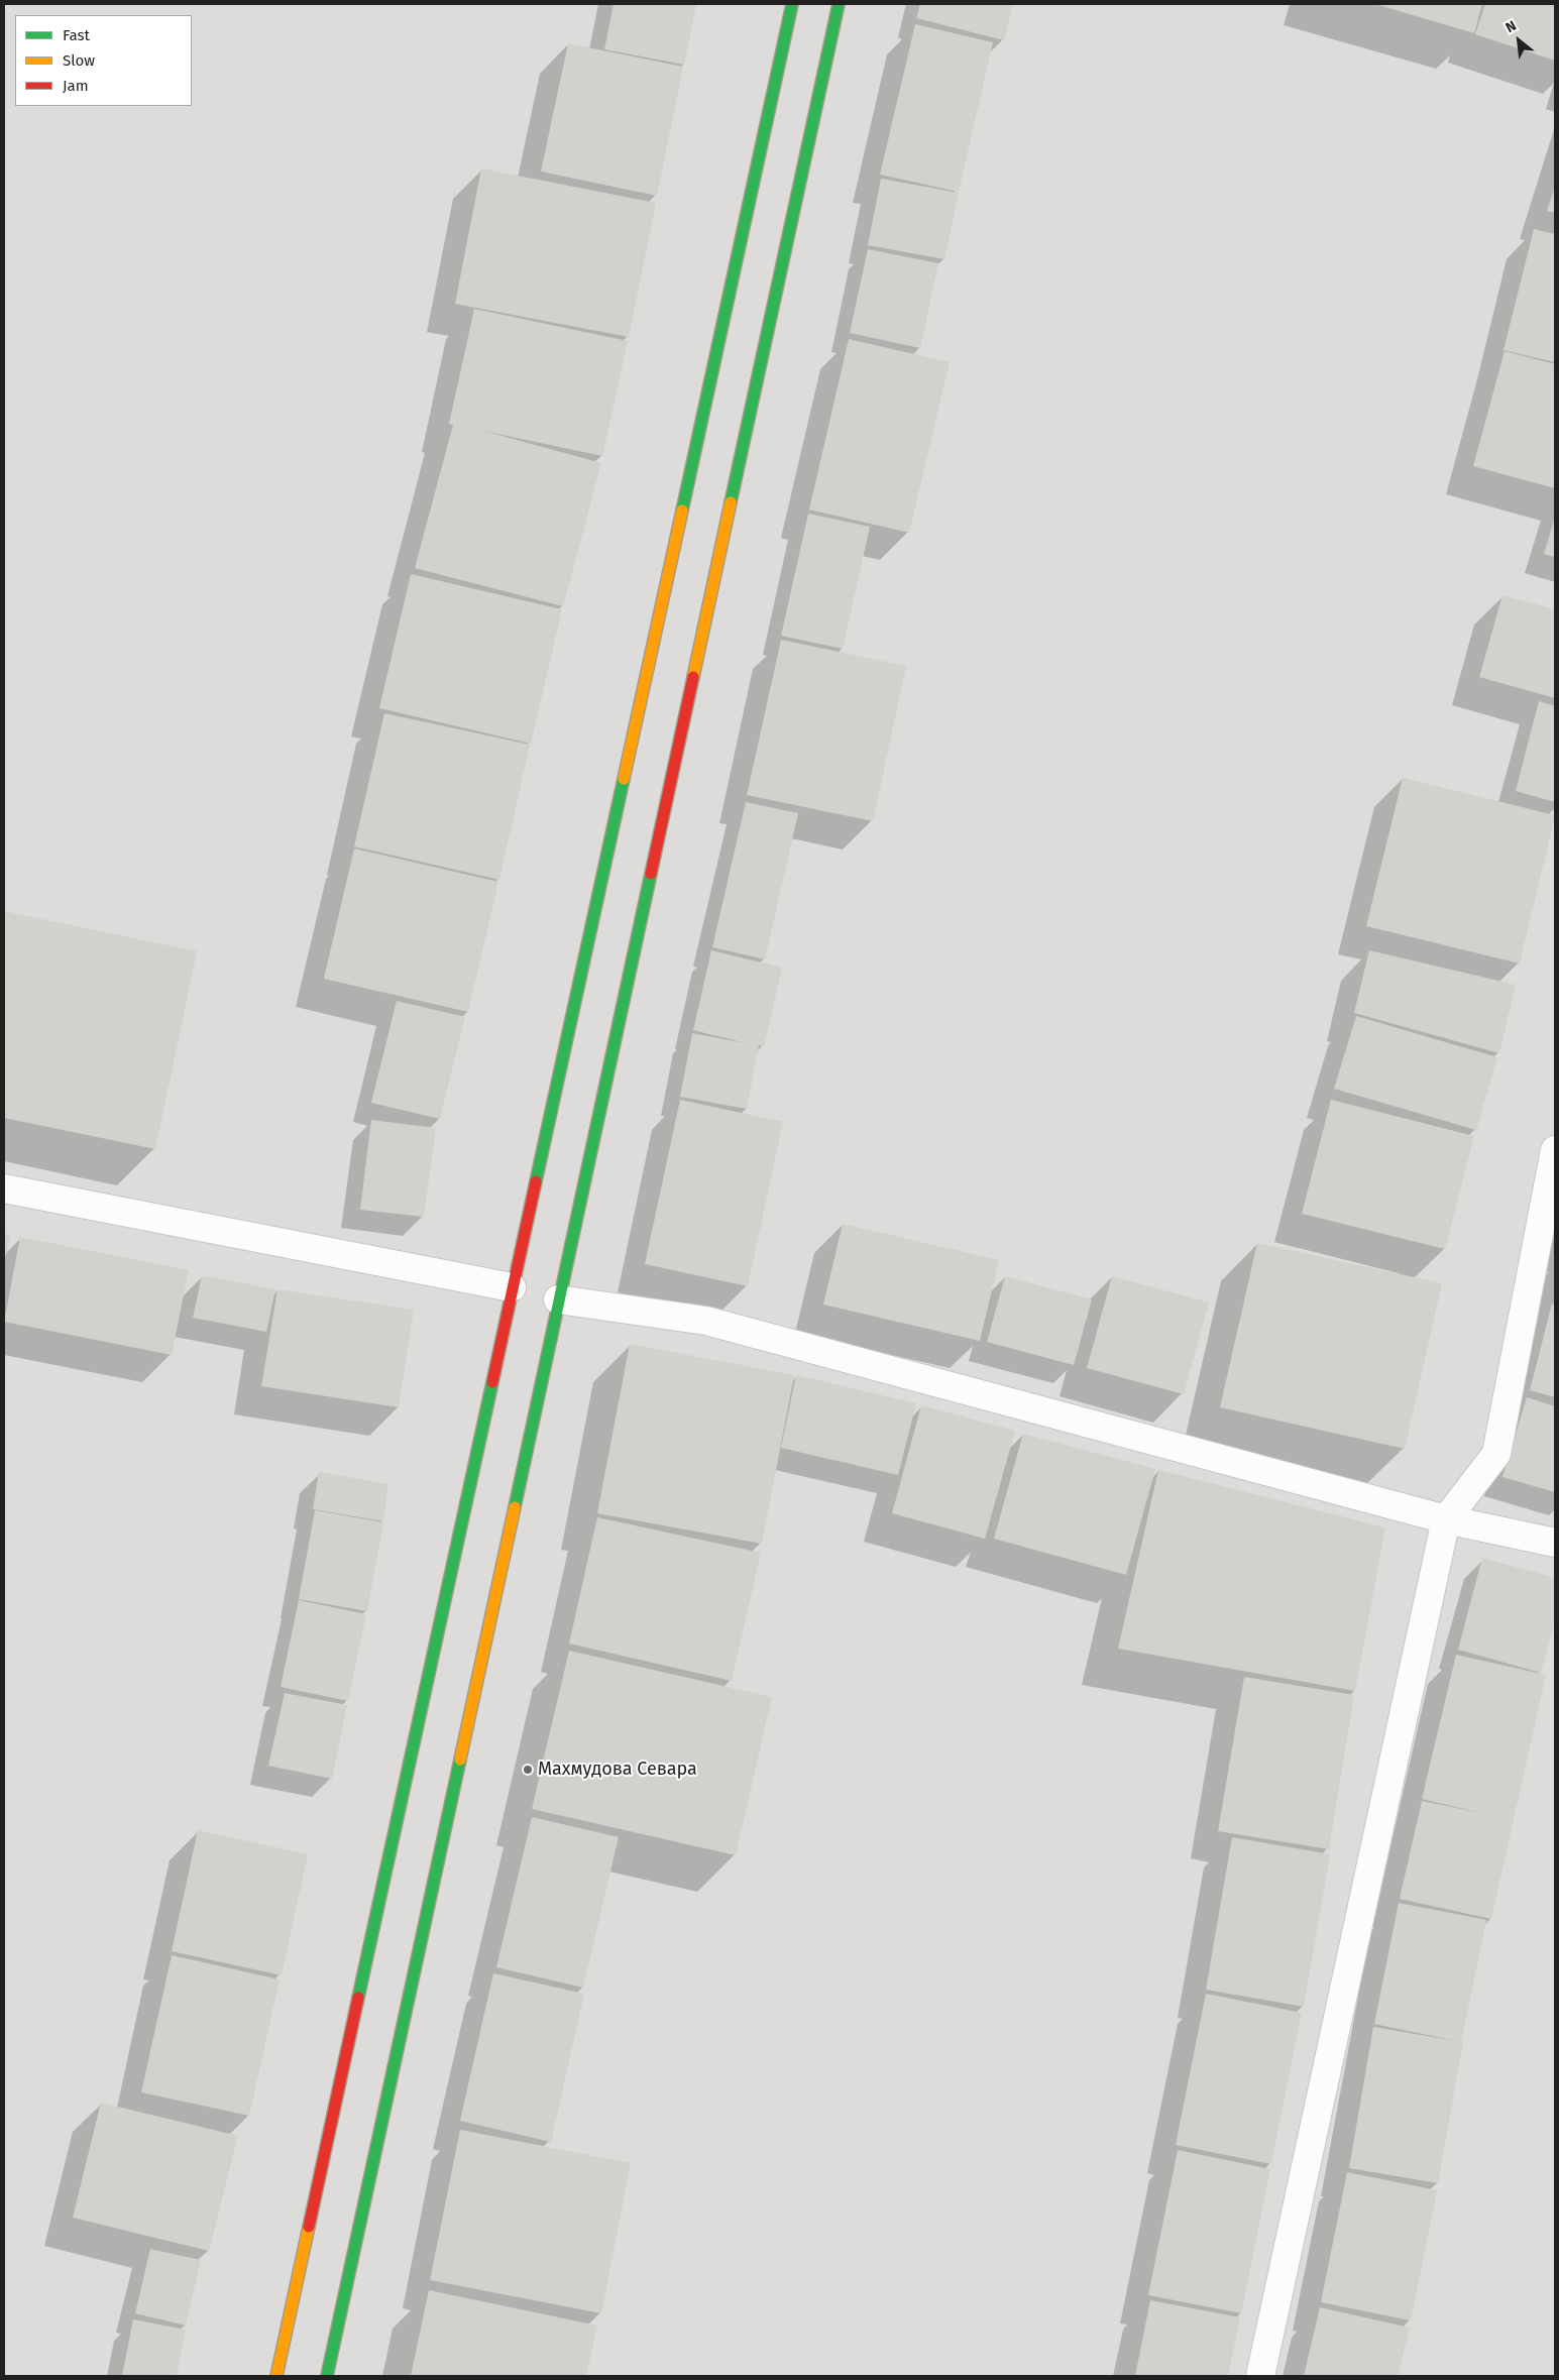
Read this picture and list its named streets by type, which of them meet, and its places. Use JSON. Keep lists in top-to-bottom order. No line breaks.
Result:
{"places":["Махмудова Севара"],"legend":["Fast","Slow","Jam"],"north":"top left"}
